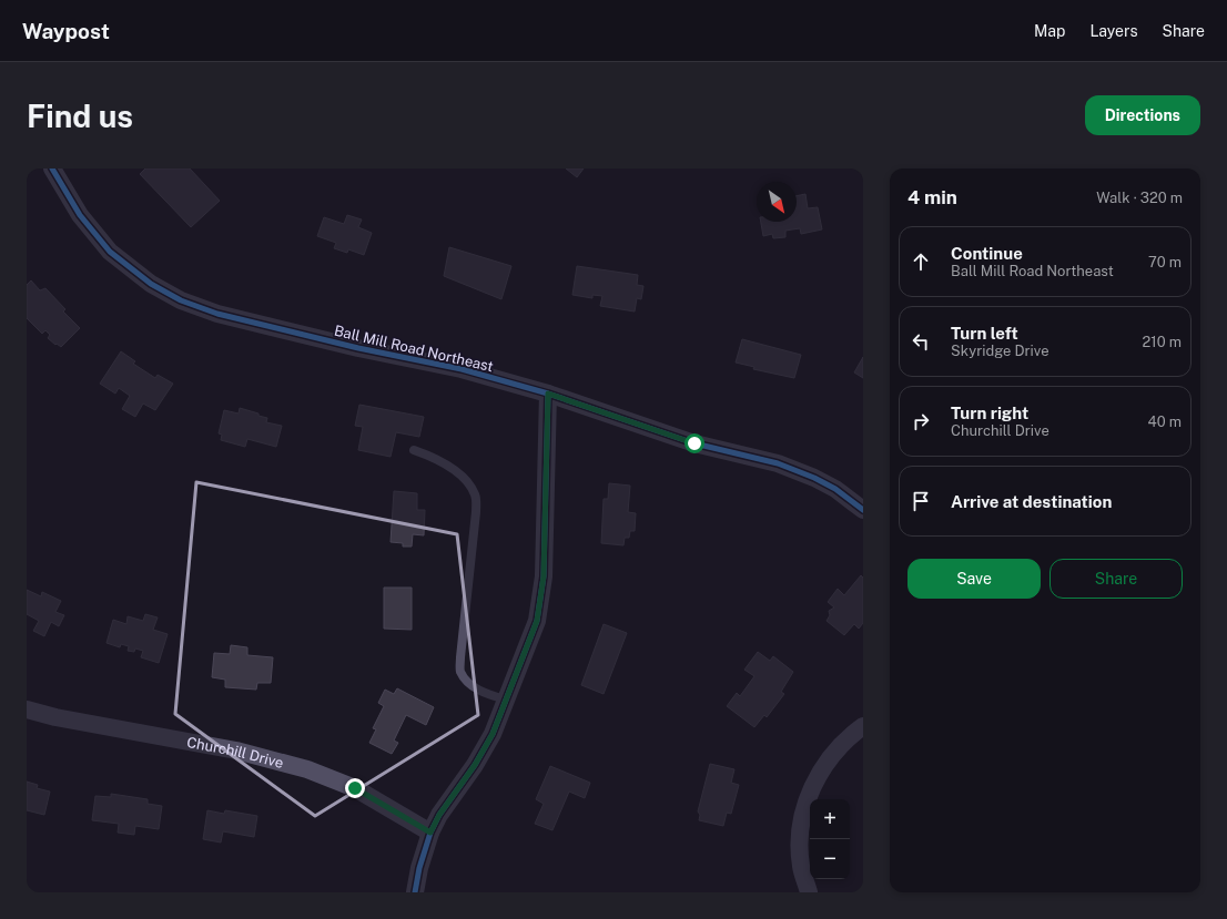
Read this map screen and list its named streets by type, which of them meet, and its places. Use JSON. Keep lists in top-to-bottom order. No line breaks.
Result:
{"streets":{"street":["Ball Mill Road Northeast","Churchill Drive"]},"north":"bottom right","page":{"header":"Waypost","nav":["Map","Layers","Share"],"buttons":["Directions",["Save","Share"]],"title":"Find us","heading":["4 min","Walk · 320 m"],"list":[["Continue","Ball Mill Road Northeast","70 m"],["Turn left","Skyridge Drive","210 m"],["Turn right","Churchill Drive","40 m"],"Arrive at destination"],"map_buttons":["+","−"]}}
